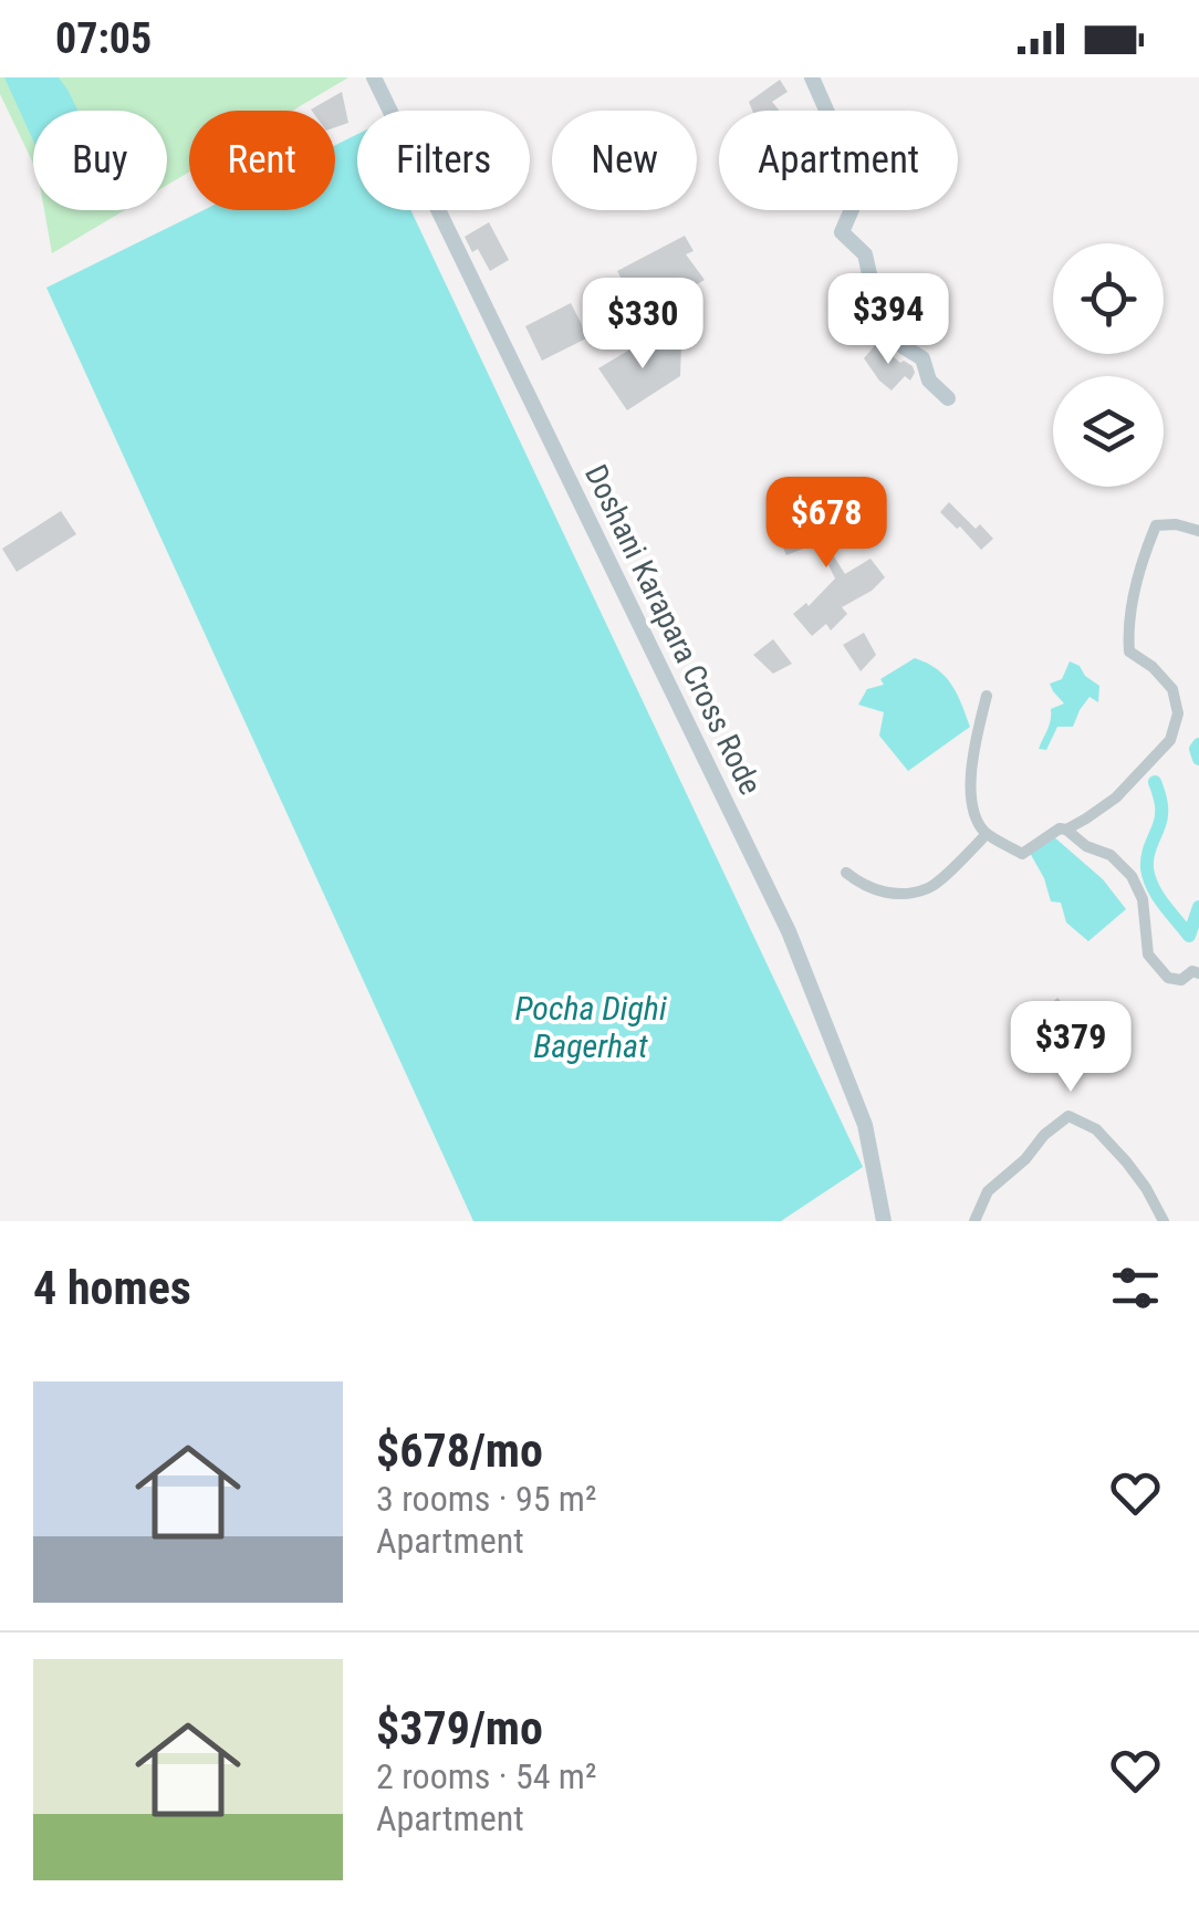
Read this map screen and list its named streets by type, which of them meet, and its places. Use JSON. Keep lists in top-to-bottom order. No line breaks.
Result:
{"streets":{"street":["Doshani Karapara Cross Rode"]},"water":["Pocha Dighi Bagerhat"],"page":{"status":"07:05","chip":["Buy","Rent","Filters","New","Apartment"],"price":["$394","$330","$678","$379"],"heading":"4 homes","list":[{"name":"$678/mo","note":"3 rooms · 95 m² · Apartment"},{"name":"$379/mo","note":"2 rooms · 54 m² · Apartment"}]}}
